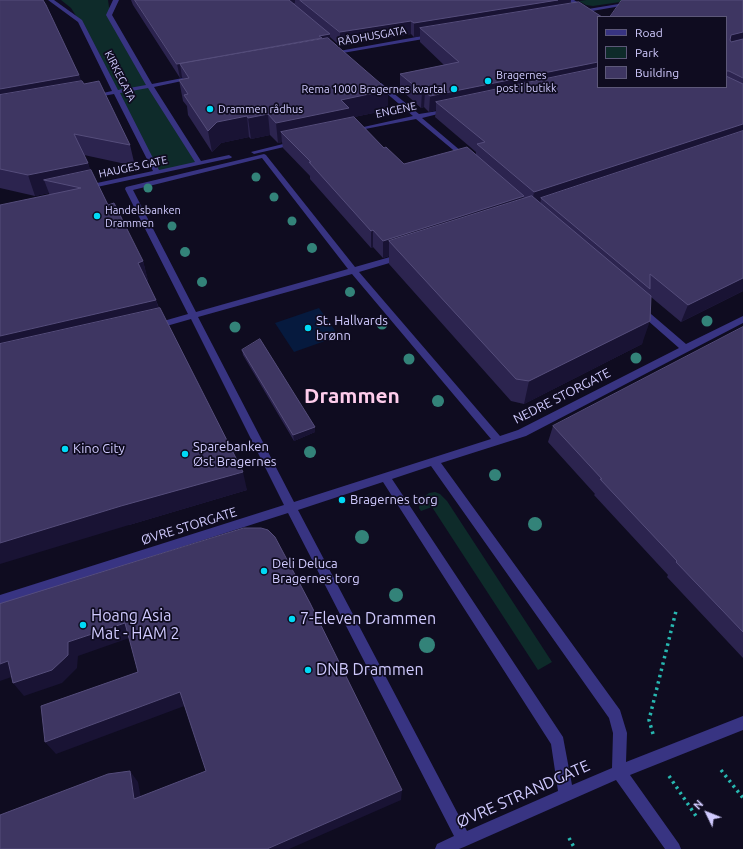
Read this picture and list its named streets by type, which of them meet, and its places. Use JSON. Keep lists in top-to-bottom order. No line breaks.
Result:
{"streets":{"street":["RÅDHUSGATA","KIRKEGATA","ENGENE","HAUGES GATE","NEDRE STORGATE","ØVRE STORGATE","ØVRE STRANDGATE"]},"crossings":[["KIRKEGATA","HAUGES GATE"],["NEDRE STORGATE","ØVRE STORGATE"]],"districts":["Drammen"],"places":["Bragernes post i butikk","Rema 1000 Bragernes kvartal","Drammen rådhus","Handelsbanken Drammen","St. Hallvards brønn","Kino City","Sparebanken Øst Bragernes","Bragernes torg","Deli Deluca Bragernes torg","7-Eleven Drammen","Hoang Asia Mat - HAM 2","DNB Drammen"],"legend":["Road","Park","Building"],"north":"top left"}
